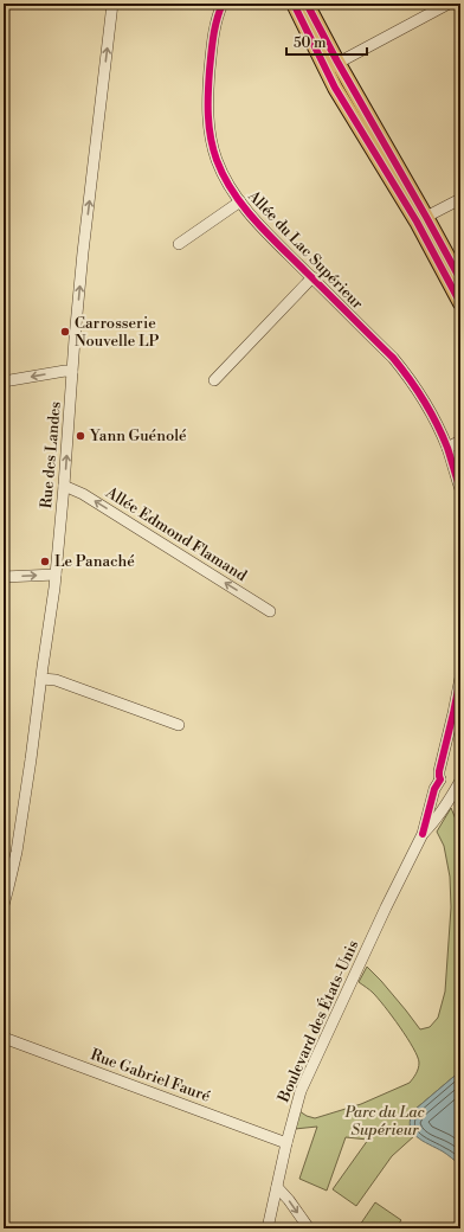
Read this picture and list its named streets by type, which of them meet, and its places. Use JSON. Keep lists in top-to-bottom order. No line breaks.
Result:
{"streets":{"street":["Allée du Lac Supérieur","Rue des Landes","Allée Edmond Flamand","Boulevard des États-Unis","Rue Gabriel Fauré"]},"crossings":[["Rue des Landes","Allée Edmond Flamand"],["Boulevard des États-Unis","Rue Gabriel Fauré"]],"one_way":["Rue des Landes","Allée Edmond Flamand"],"parks":["Parc du Lac Supérieur"],"places":["Carrosserie Nouvelle LP","Yann Guénolé","Le Panaché"],"scale_bar":"50 m"}
